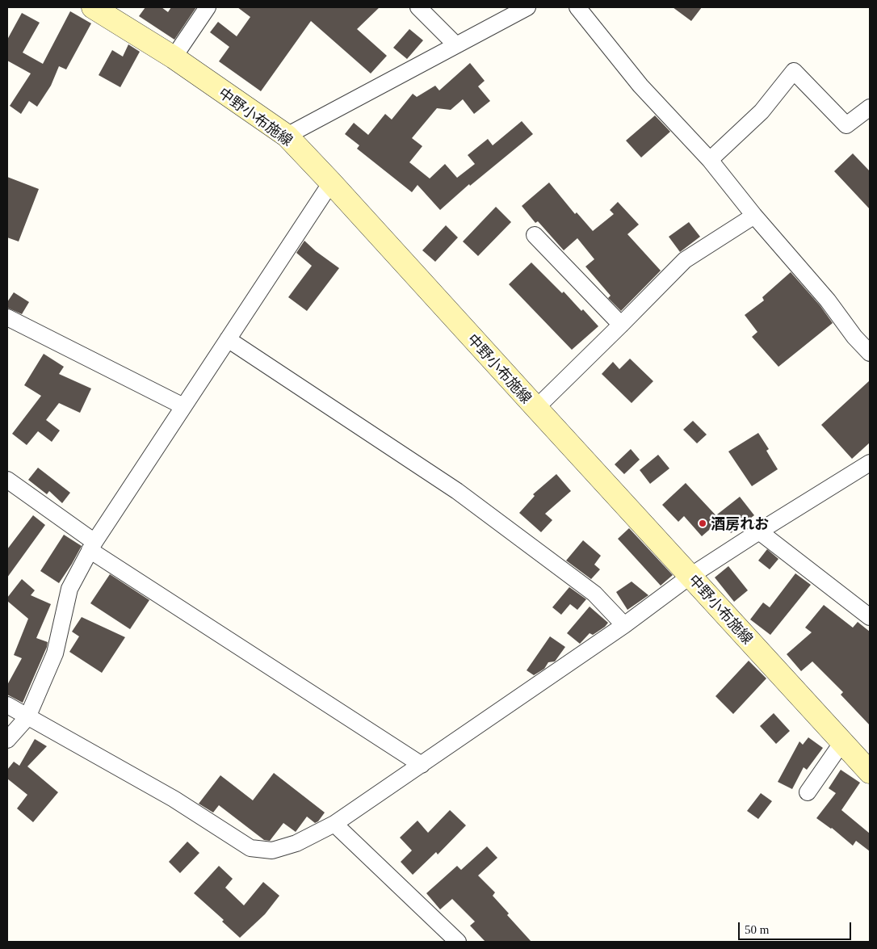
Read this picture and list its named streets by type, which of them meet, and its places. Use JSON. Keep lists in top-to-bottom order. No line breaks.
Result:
{"streets":{"main road":["中野小布施線"]},"places":["酒房れお"],"scale_bar":"50 m"}
